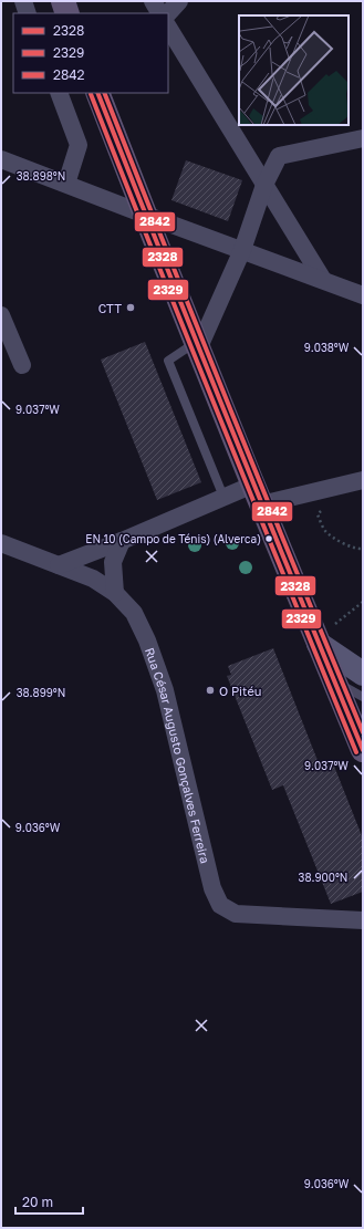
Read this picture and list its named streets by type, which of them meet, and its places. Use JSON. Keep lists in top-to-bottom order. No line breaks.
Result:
{"streets":{"street":["Rua César Augusto Gonçalves Ferreira"]},"places":["CTT","EN 10 (Campo de Ténis) (Alverca)","O Pitéu"],"lines":["transit line 2328","transit line 2842","transit line 2329"],"legend":["2328","2329","2842"],"scale_bar":"20 m","coordinates":["38.898°N","9.038°W","9.037°W","38.899°N","9.036°W","38.900°N"]}
